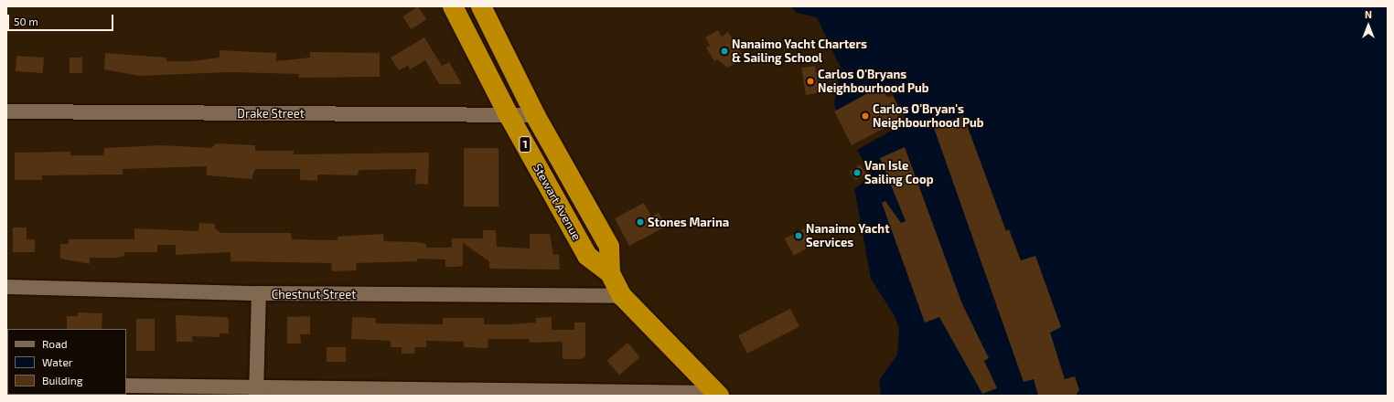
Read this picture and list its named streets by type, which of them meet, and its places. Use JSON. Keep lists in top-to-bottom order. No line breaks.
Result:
{"streets":{"highway":["1","Stewart Avenue"],"street":["Drake Street","Chestnut Street"]},"crossings":[["Drake Street","Stewart Avenue"],["Stewart Avenue","Chestnut Street"]],"places":["Nanaimo Yacht Charters & Sailing School","Carlos O'Bryans Neighbourhood Pub","Carlos O'Bryan's Neighbourhood Pub","Van Isle Sailing Coop","Stones Marina","Nanaimo Yacht Services"],"legend":["Road","Water","Building"],"scale_bar":"50 m","north":"top"}
